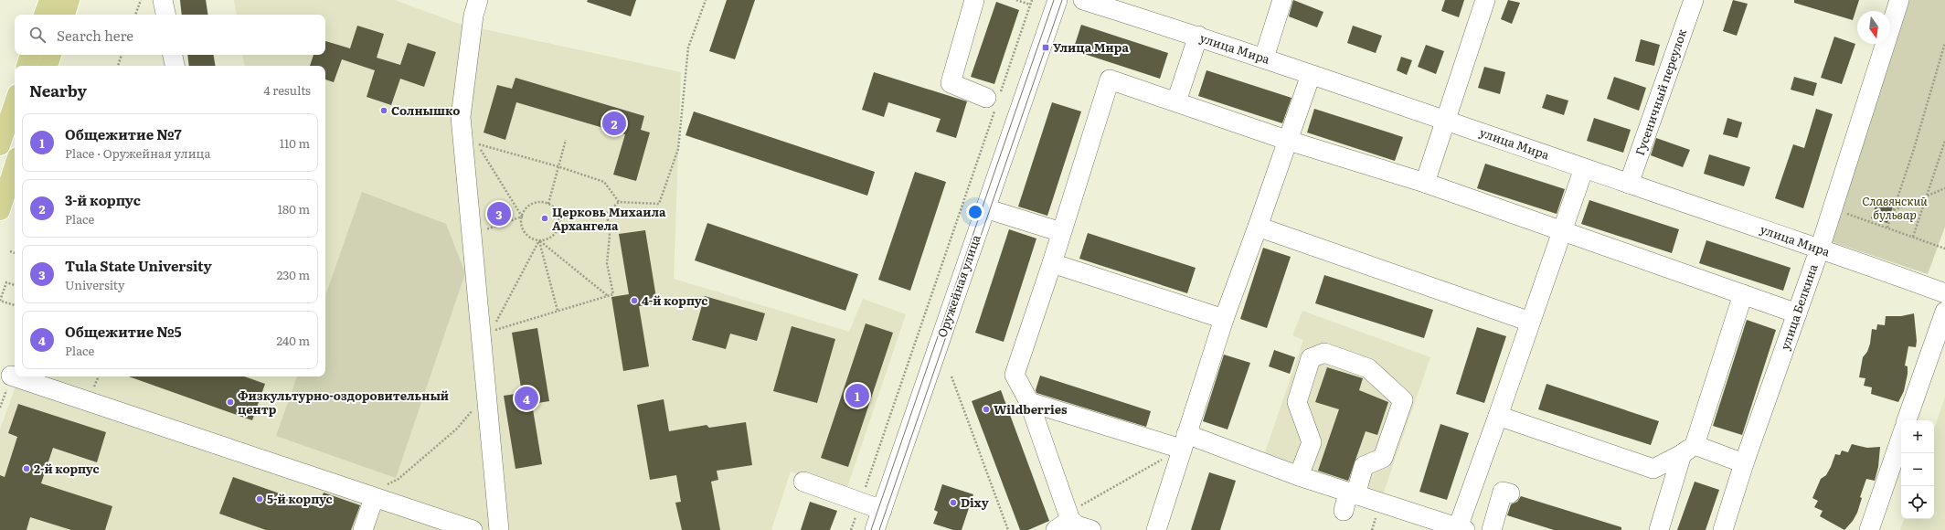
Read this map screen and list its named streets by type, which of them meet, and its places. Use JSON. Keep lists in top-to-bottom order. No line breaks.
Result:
{"streets":{"street":["улица Мира","Гусеничный переулок","Оружейная улица","улица Белкина"]},"crossings":[["улица Мира","Гусеничный переулок"],["улица Мира","улица Белкина"]],"parks":["Славянский бульвар"],"places":{"transit":["Улица Мира"],"other":["Солнышко","Церковь Михаила Архангела","4-й корпус","Физкультурно-оздоровительный центр","Wildberries","2-й корпус","5-й корпус","Dixy"]},"north":"bottom","page":{"search":"Search here","heading":["Nearby","4 results"],"pins":["2","3","1","4"],"list":[{"mark":"1","name":"Общежитие №7","note":"Place · Оружейная улица","value":"110 m"},{"mark":"2","name":"3-й корпус","note":"Place","value":"180 m"},{"mark":"3","name":"Tula State University","note":"University","value":"230 m"},{"mark":"4","name":"Общежитие №5","note":"Place","value":"240 m"}],"map_buttons":["+","−"]}}
